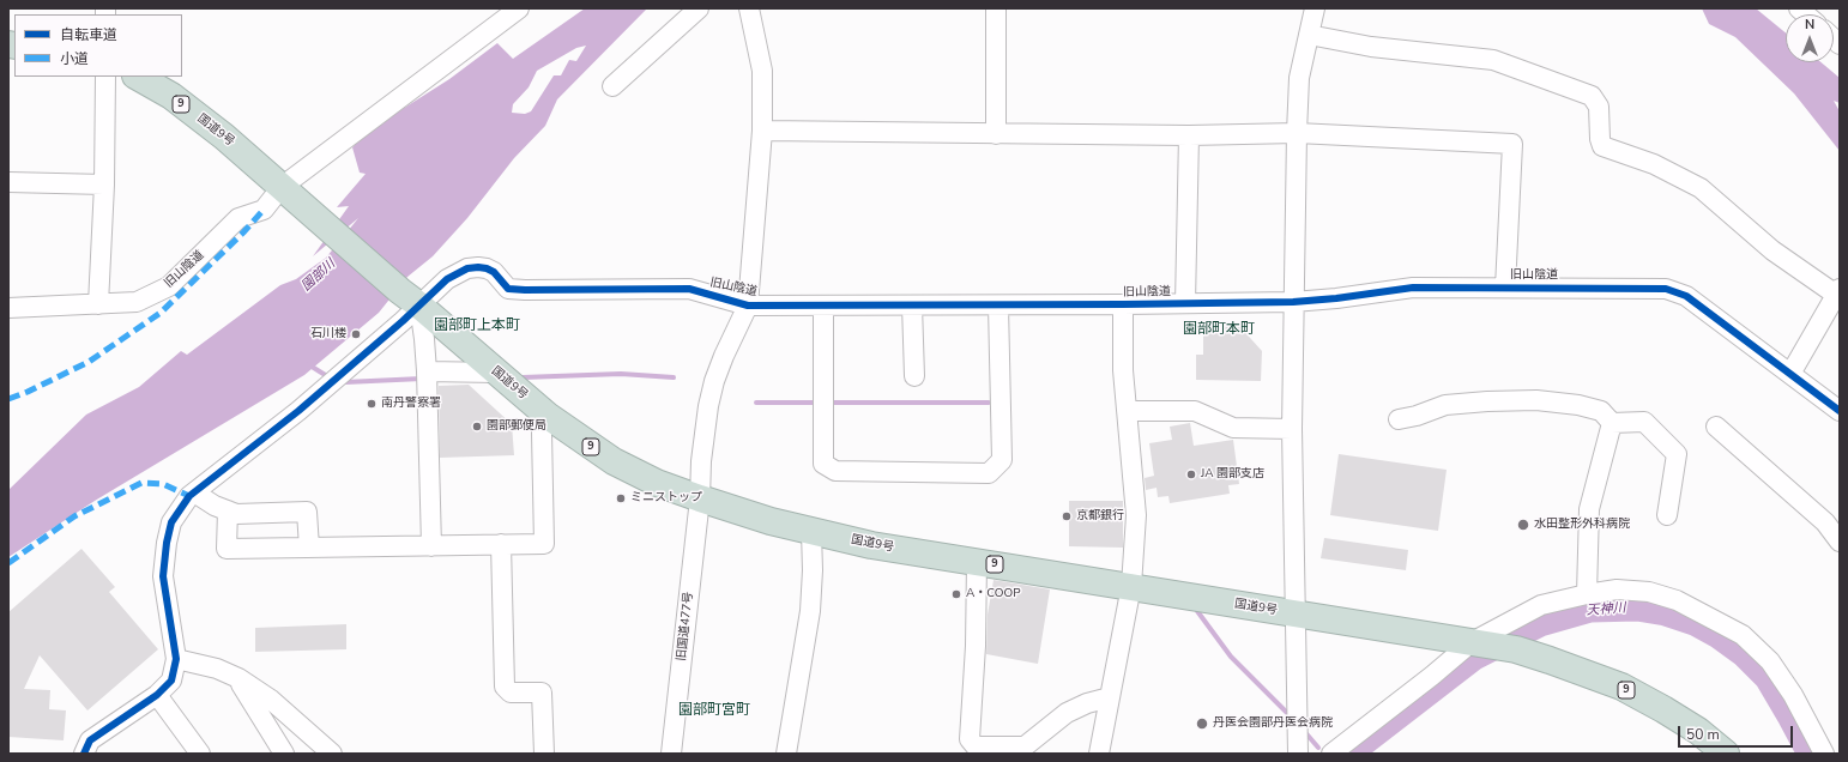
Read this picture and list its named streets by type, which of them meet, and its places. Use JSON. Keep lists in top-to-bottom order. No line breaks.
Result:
{"streets":{"highway":["9","国道9号"],"street":["旧山陰道","旧国道477号"]},"crossings":[["国道9号","旧山陰道"],["国道9号","旧国道477号"],["旧山陰道","旧国道477号"]],"districts":["園部町上本町","園部町本町","園部町宮町"],"water":["園部川","天神川"],"places":["石川楼","南丹警察署","園部郵便局","JA 園部支店","ミニストップ","京都銀行","水田整形外科病院","A・COOP","丹医会園部丹医会病院"],"legend":["自転車道","小道"],"scale_bar":"50 m","north":"top"}
